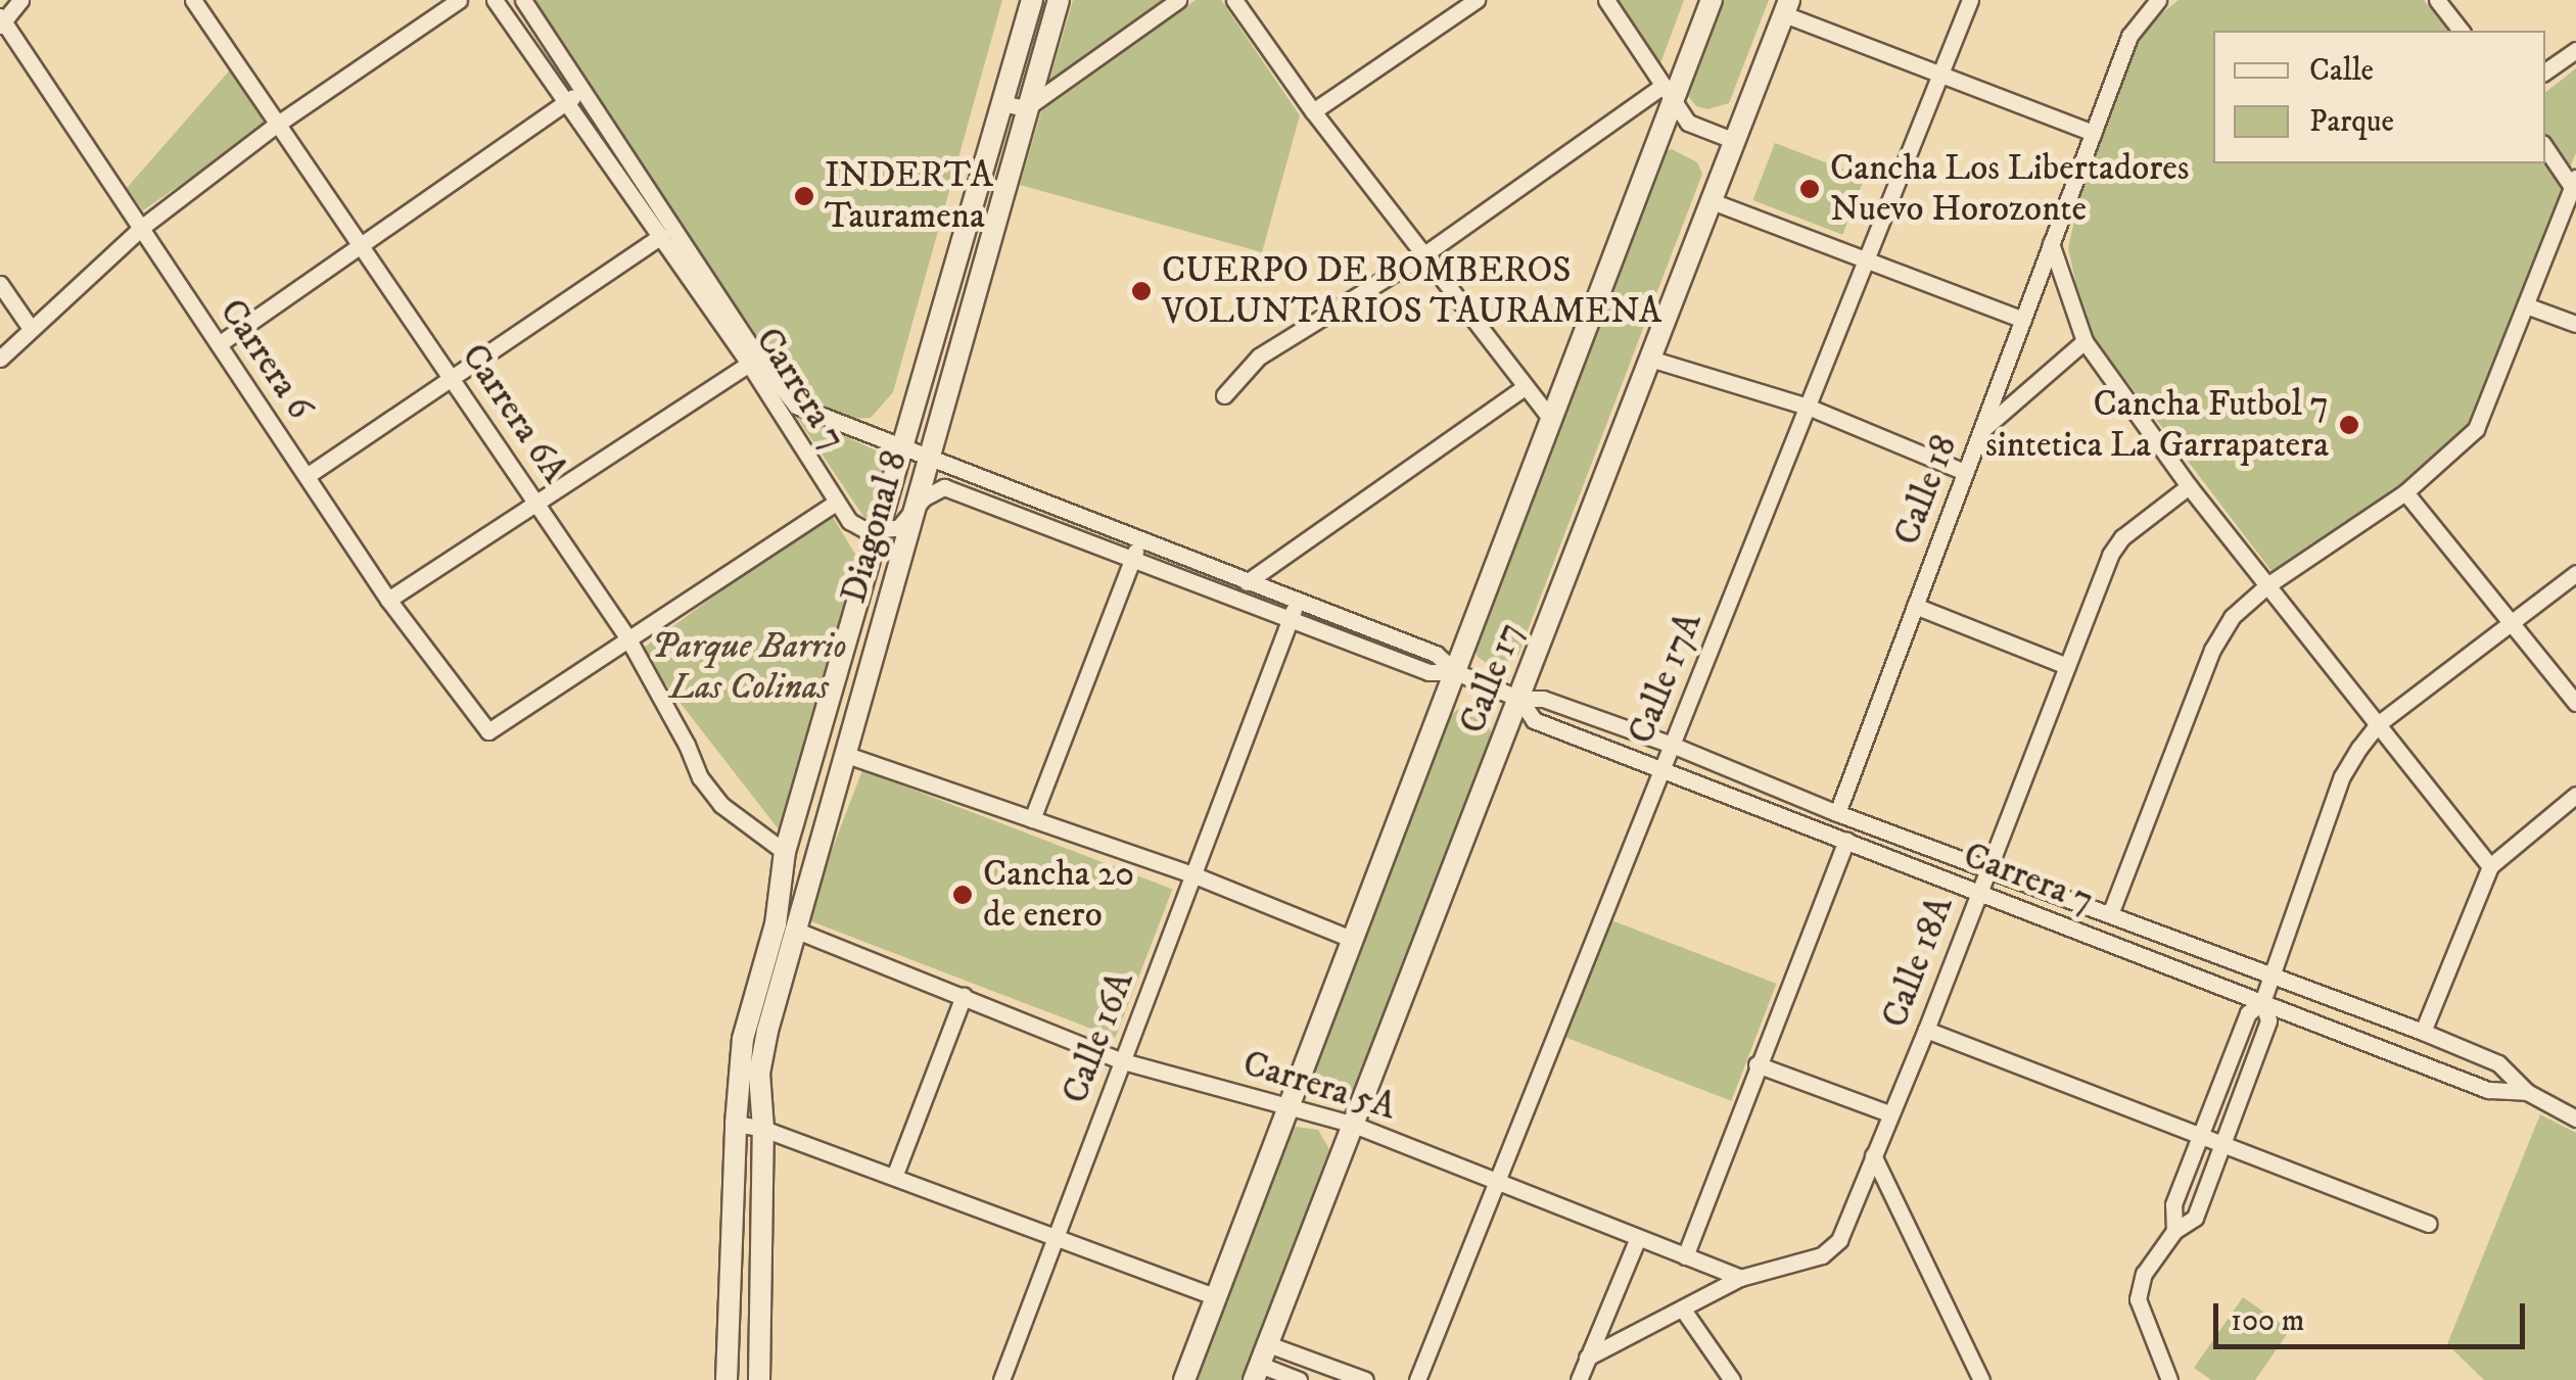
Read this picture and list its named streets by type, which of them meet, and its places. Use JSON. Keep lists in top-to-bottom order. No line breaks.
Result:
{"streets":{"street":["Carrera 6","Carrera 7","Carrera 6A","Calle 18","Diagonal 8","Calle 17","Calle 17A","Calle 18A","Calle 16A","Carrera 5A"]},"crossings":[["Carrera 6","Carrera 6A"],["Carrera 7","Calle 18"],["Carrera 7","Diagonal 8"],["Carrera 7","Calle 17"],["Carrera 7","Calle 17A"],["Carrera 7","Calle 18A"],["Carrera 7","Calle 16A"],["Carrera 6A","Diagonal 8"],["Diagonal 8","Carrera 5A"],["Calle 17","Carrera 5A"],["Calle 17A","Carrera 5A"],["Calle 18A","Carrera 5A"],["Calle 16A","Carrera 5A"]],"parks":["Parque Barrio Las Colinas"],"places":["Cancha Los Libertadores Nuevo Horozonte","INDERTA Tauramena","CUERPO DE BOMBEROS VOLUNTARIOS TAURAMENA","Cancha Futbol 7 sintetica La Garrapatera","Cancha 20 de enero"],"legend":["Calle","Parque"],"scale_bar":"100 m"}
